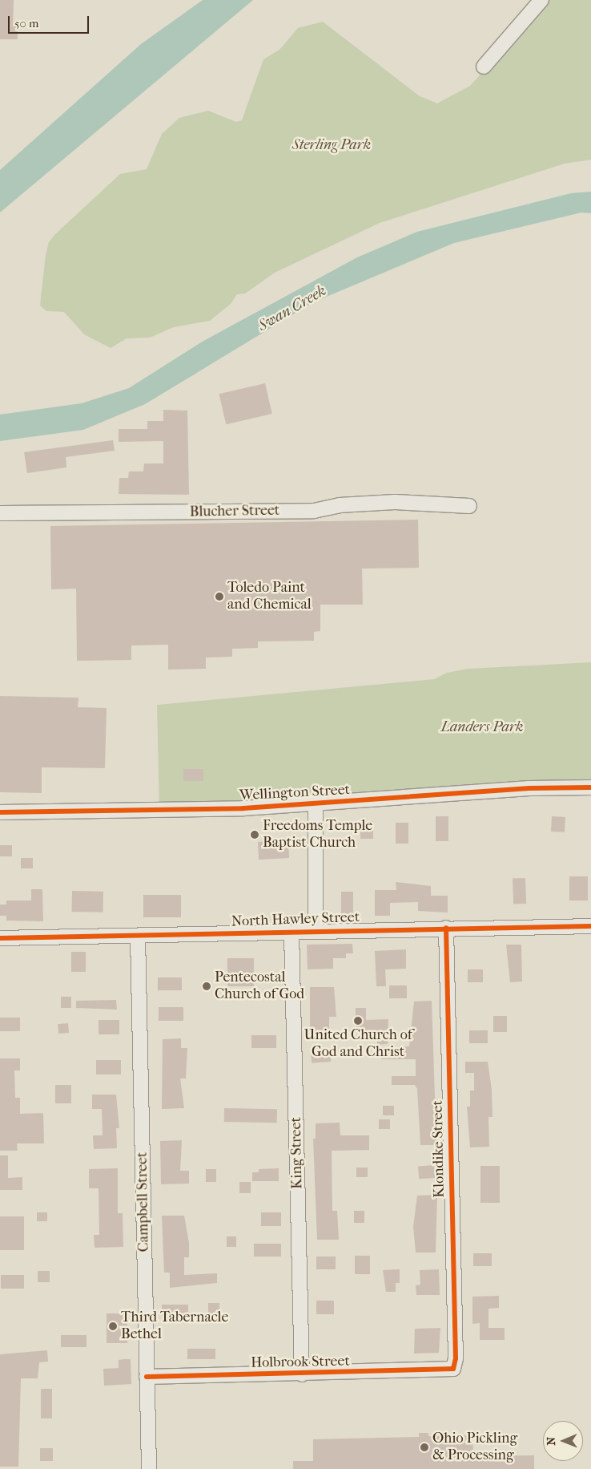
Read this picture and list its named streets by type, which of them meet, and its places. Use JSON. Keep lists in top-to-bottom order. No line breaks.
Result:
{"streets":{"street":["Blucher Street","Wellington Street","North Hawley Street","Klondike Street","King Street","Campbell Street","Holbrook Street"]},"crossings":[["North Hawley Street","Klondike Street"],["North Hawley Street","King Street"],["North Hawley Street","Campbell Street"],["Klondike Street","Holbrook Street"],["King Street","Holbrook Street"],["Campbell Street","Holbrook Street"]],"water":["Swan Creek"],"parks":["Sterling Park","Landers Park"],"places":["Toledo Paint and Chemical","Freedoms Temple Baptist Church","Pentecostal Church of God","United Church of God and Christ","Third Tabernacle Bethel","Ohio Pickling & Processing"],"scale_bar":"50 m","north":"left"}
